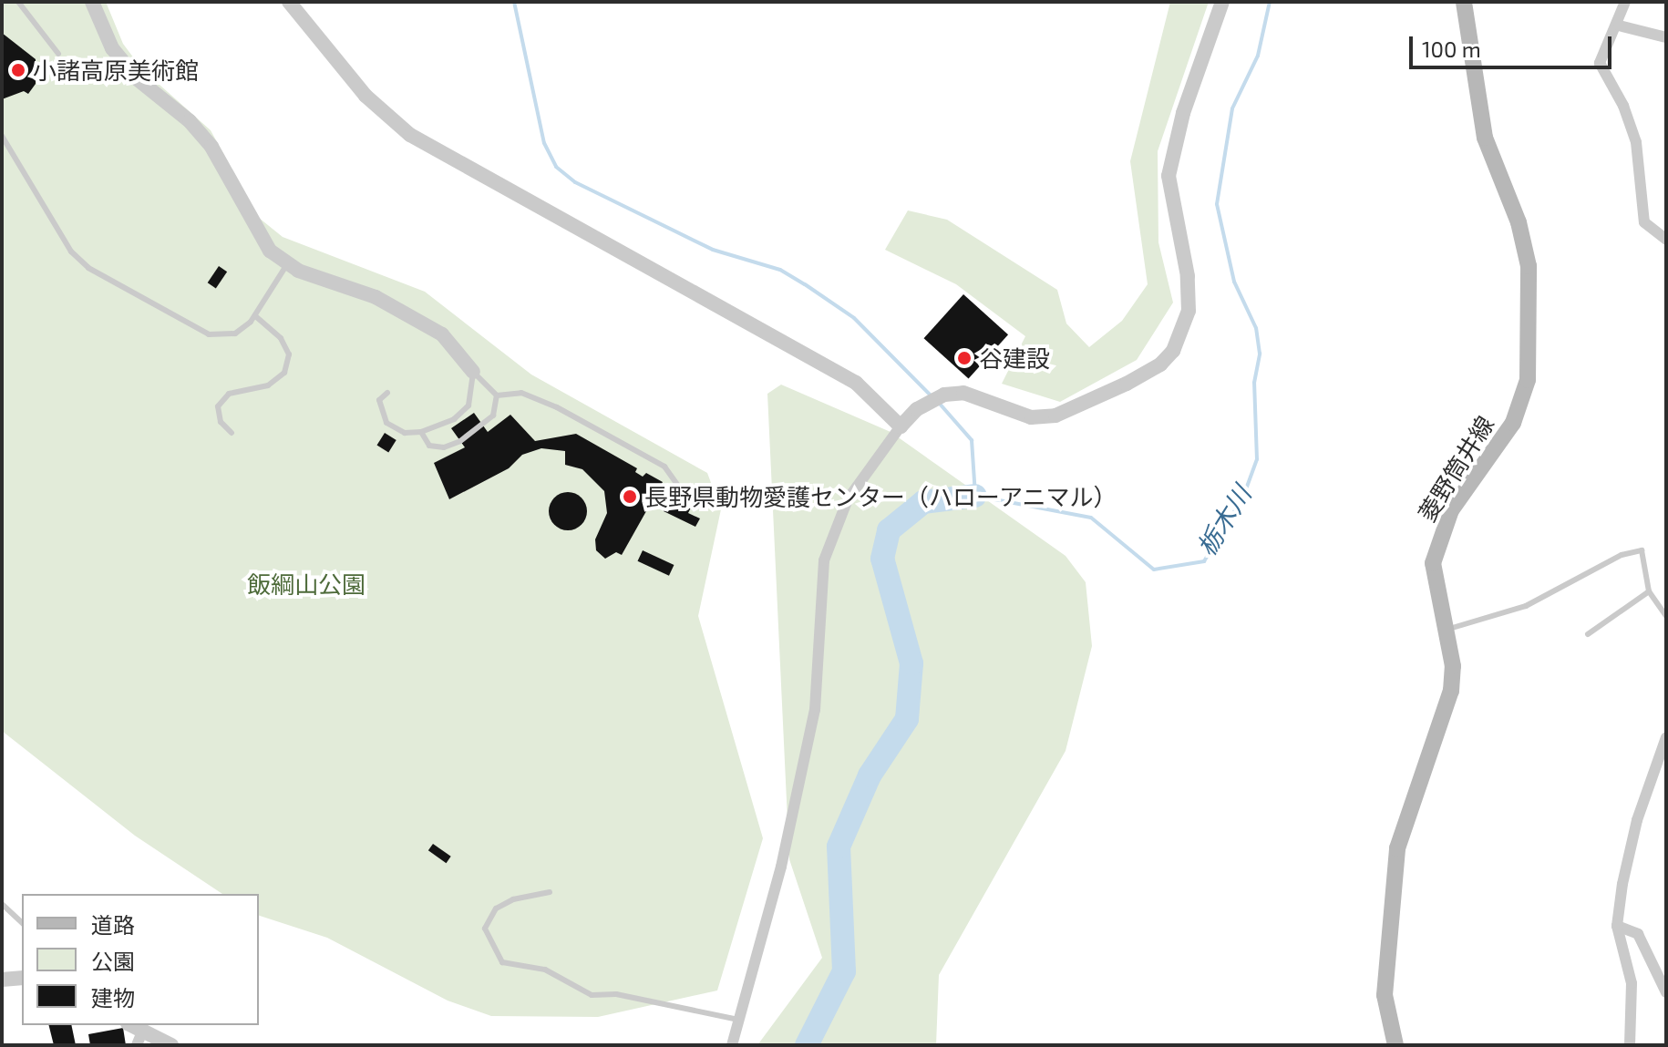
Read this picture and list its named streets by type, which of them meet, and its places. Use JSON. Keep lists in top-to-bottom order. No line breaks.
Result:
{"streets":{"main road":["菱野筒井線"]},"water":["栃木川"],"parks":["飯綱山公園"],"places":["小諸高原美術館","谷建設","長野県動物愛護センター（ハローアニマル）"],"legend":["道路","公園","建物"],"scale_bar":"100 m"}
